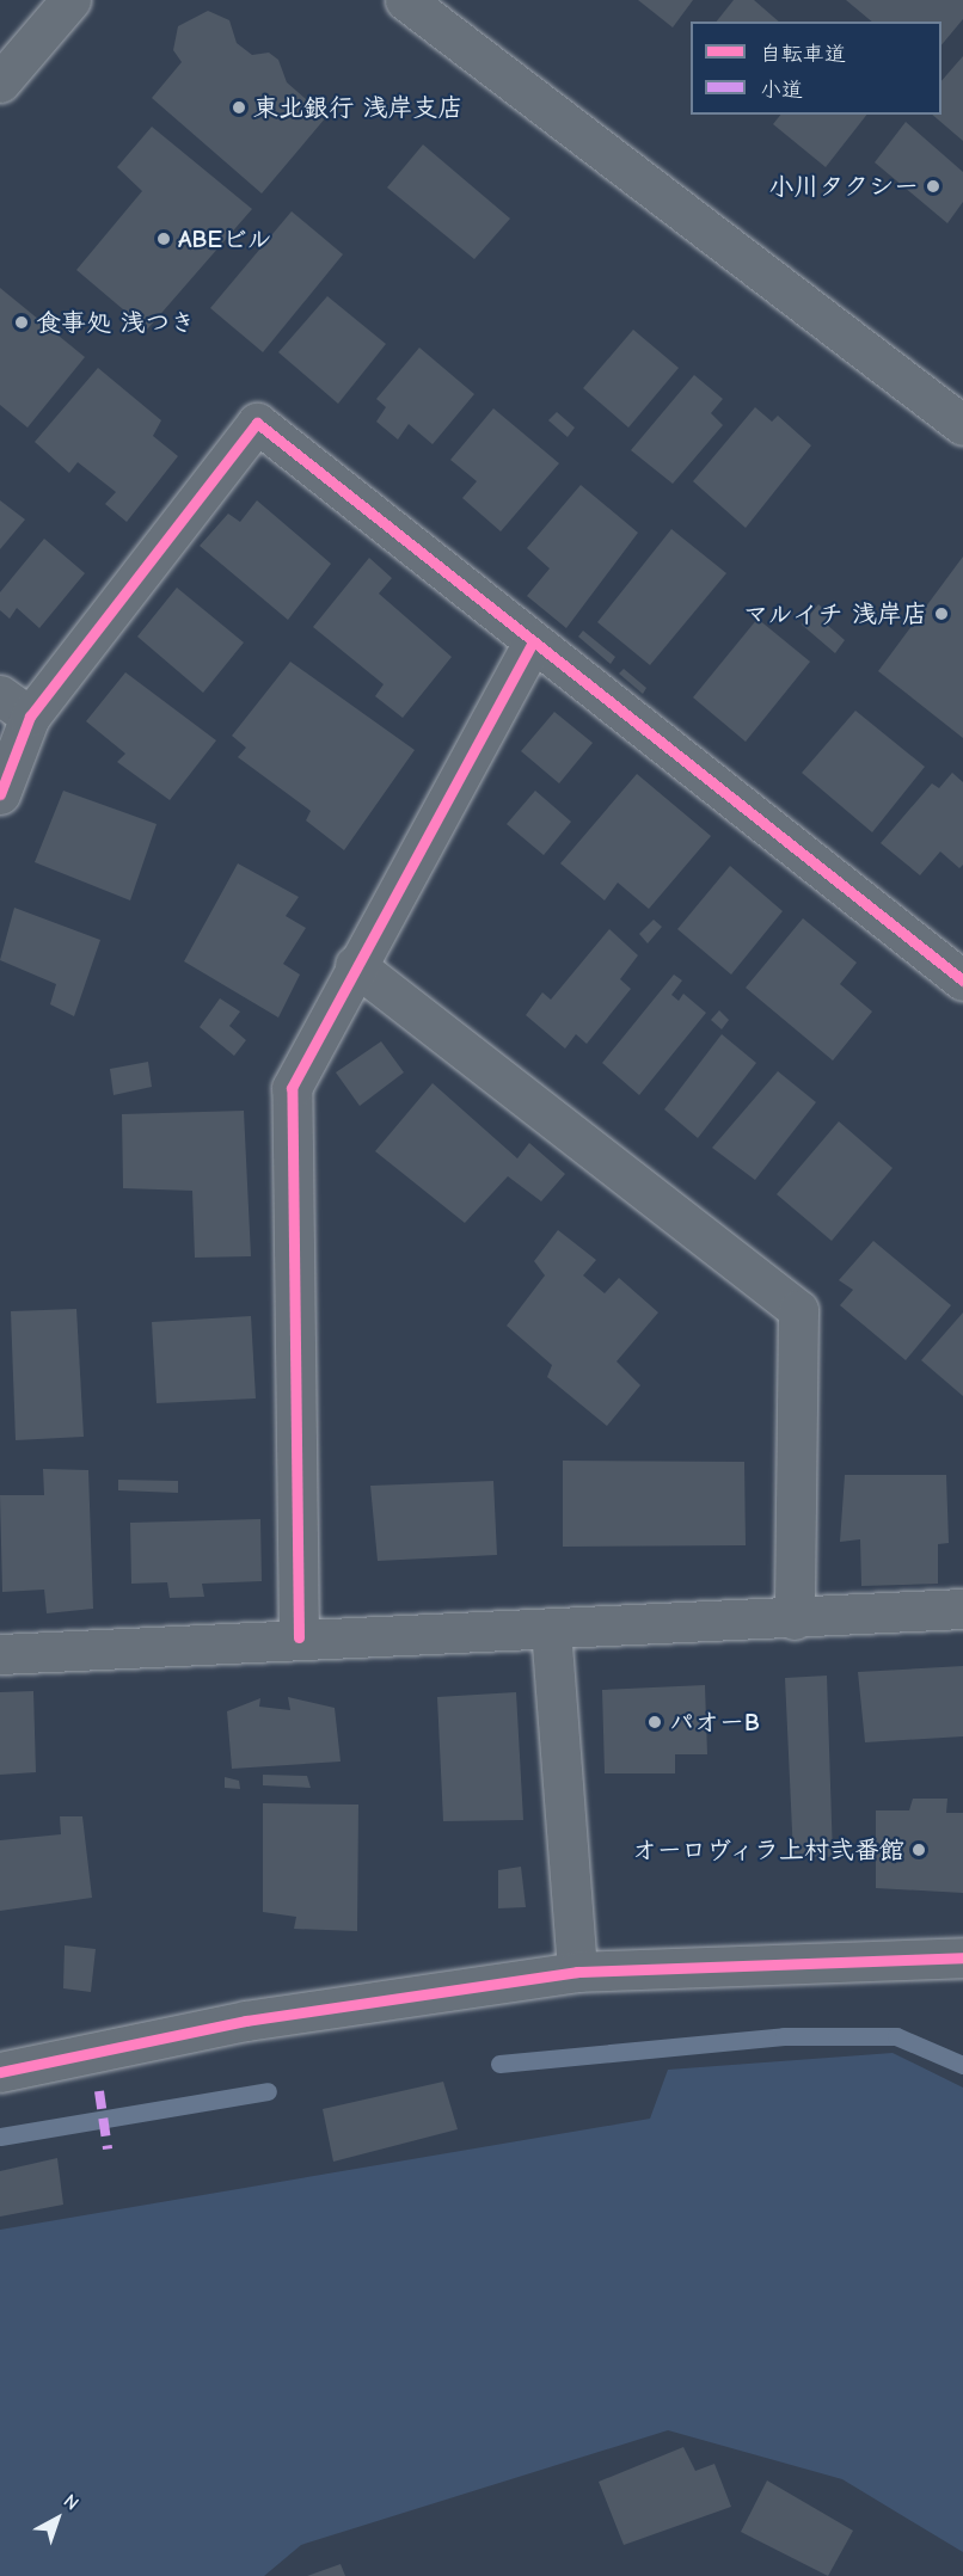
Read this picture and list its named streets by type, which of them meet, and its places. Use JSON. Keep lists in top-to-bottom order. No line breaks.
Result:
{"places":["東北銀行 浅岸支店","小川タクシー","ABEビル","食事処 浅つき","マルイチ 浅岸店","パオーB","オーロヴィラ上村弐番館"],"legend":["自転車道","小道"],"north":"top right"}
